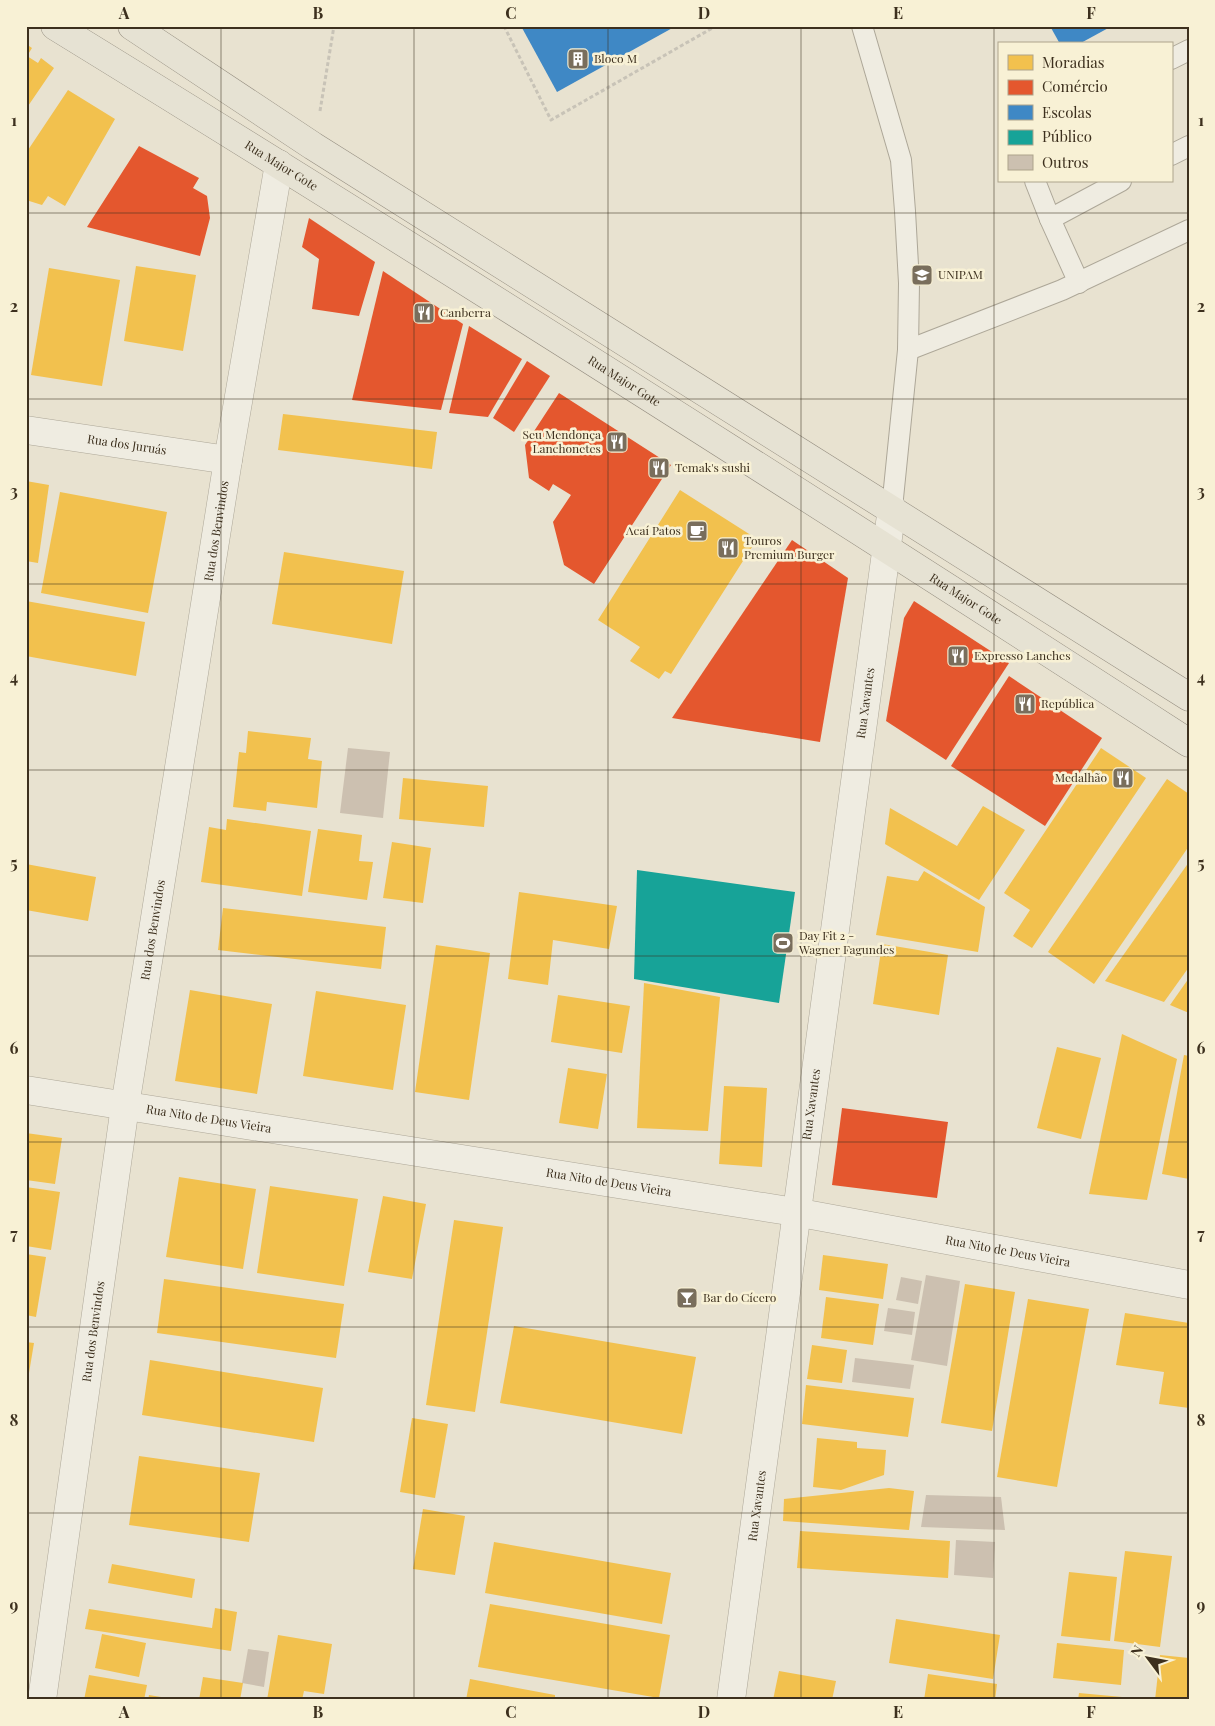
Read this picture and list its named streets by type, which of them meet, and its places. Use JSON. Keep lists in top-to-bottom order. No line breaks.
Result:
{"streets":{"main road":["Rua Major Gote"],"street":["Rua dos Juruás","Rua dos Benvindos","Rua Xavantes","Rua Nito de Deus Vieira"]},"crossings":[["Rua Major Gote","Rua dos Benvindos"],["Rua Major Gote","Rua Xavantes"],["Rua dos Juruás","Rua dos Benvindos"],["Rua dos Benvindos","Rua Nito de Deus Vieira"],["Rua Xavantes","Rua Nito de Deus Vieira"]],"places":{"building":["Bloco M"],"school or university":["UNIPAM"],"restaurant":["Canberra","Seu Mendonça Lanchonetes","Temak's sushi","Touros Premium Burger","Expresso Lanches","República","Medalhão"],"cafe":["Acaí Patos"],"sports":["Day Fit 2 - Wagner Fagundes"],"bar":["Bar do Cícero"]},"legend":["Moradias","Comércio","Escolas","Público","Outros"],"north":"top left","grid":{"columns":["A","B","C","D","E","F"],"rows":["1","2","3","4","5","6","7","8","9"]}}
